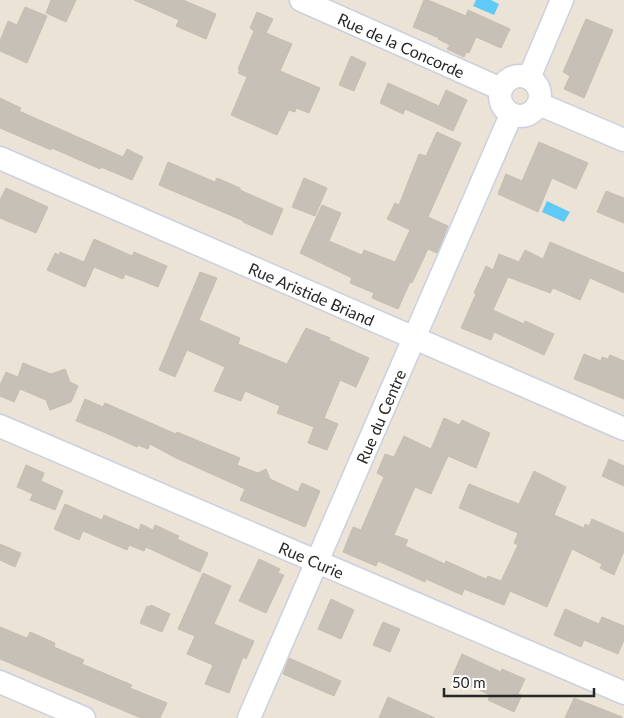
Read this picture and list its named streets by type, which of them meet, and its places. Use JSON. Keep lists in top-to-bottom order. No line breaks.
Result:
{"streets":{"street":["Rue de la Concorde","Rue Aristide Briand","Rue du Centre","Rue Curie"]},"crossings":[["Rue de la Concorde","Rue du Centre"],["Rue Aristide Briand","Rue du Centre"],["Rue du Centre","Rue Curie"]],"scale_bar":"50 m"}
